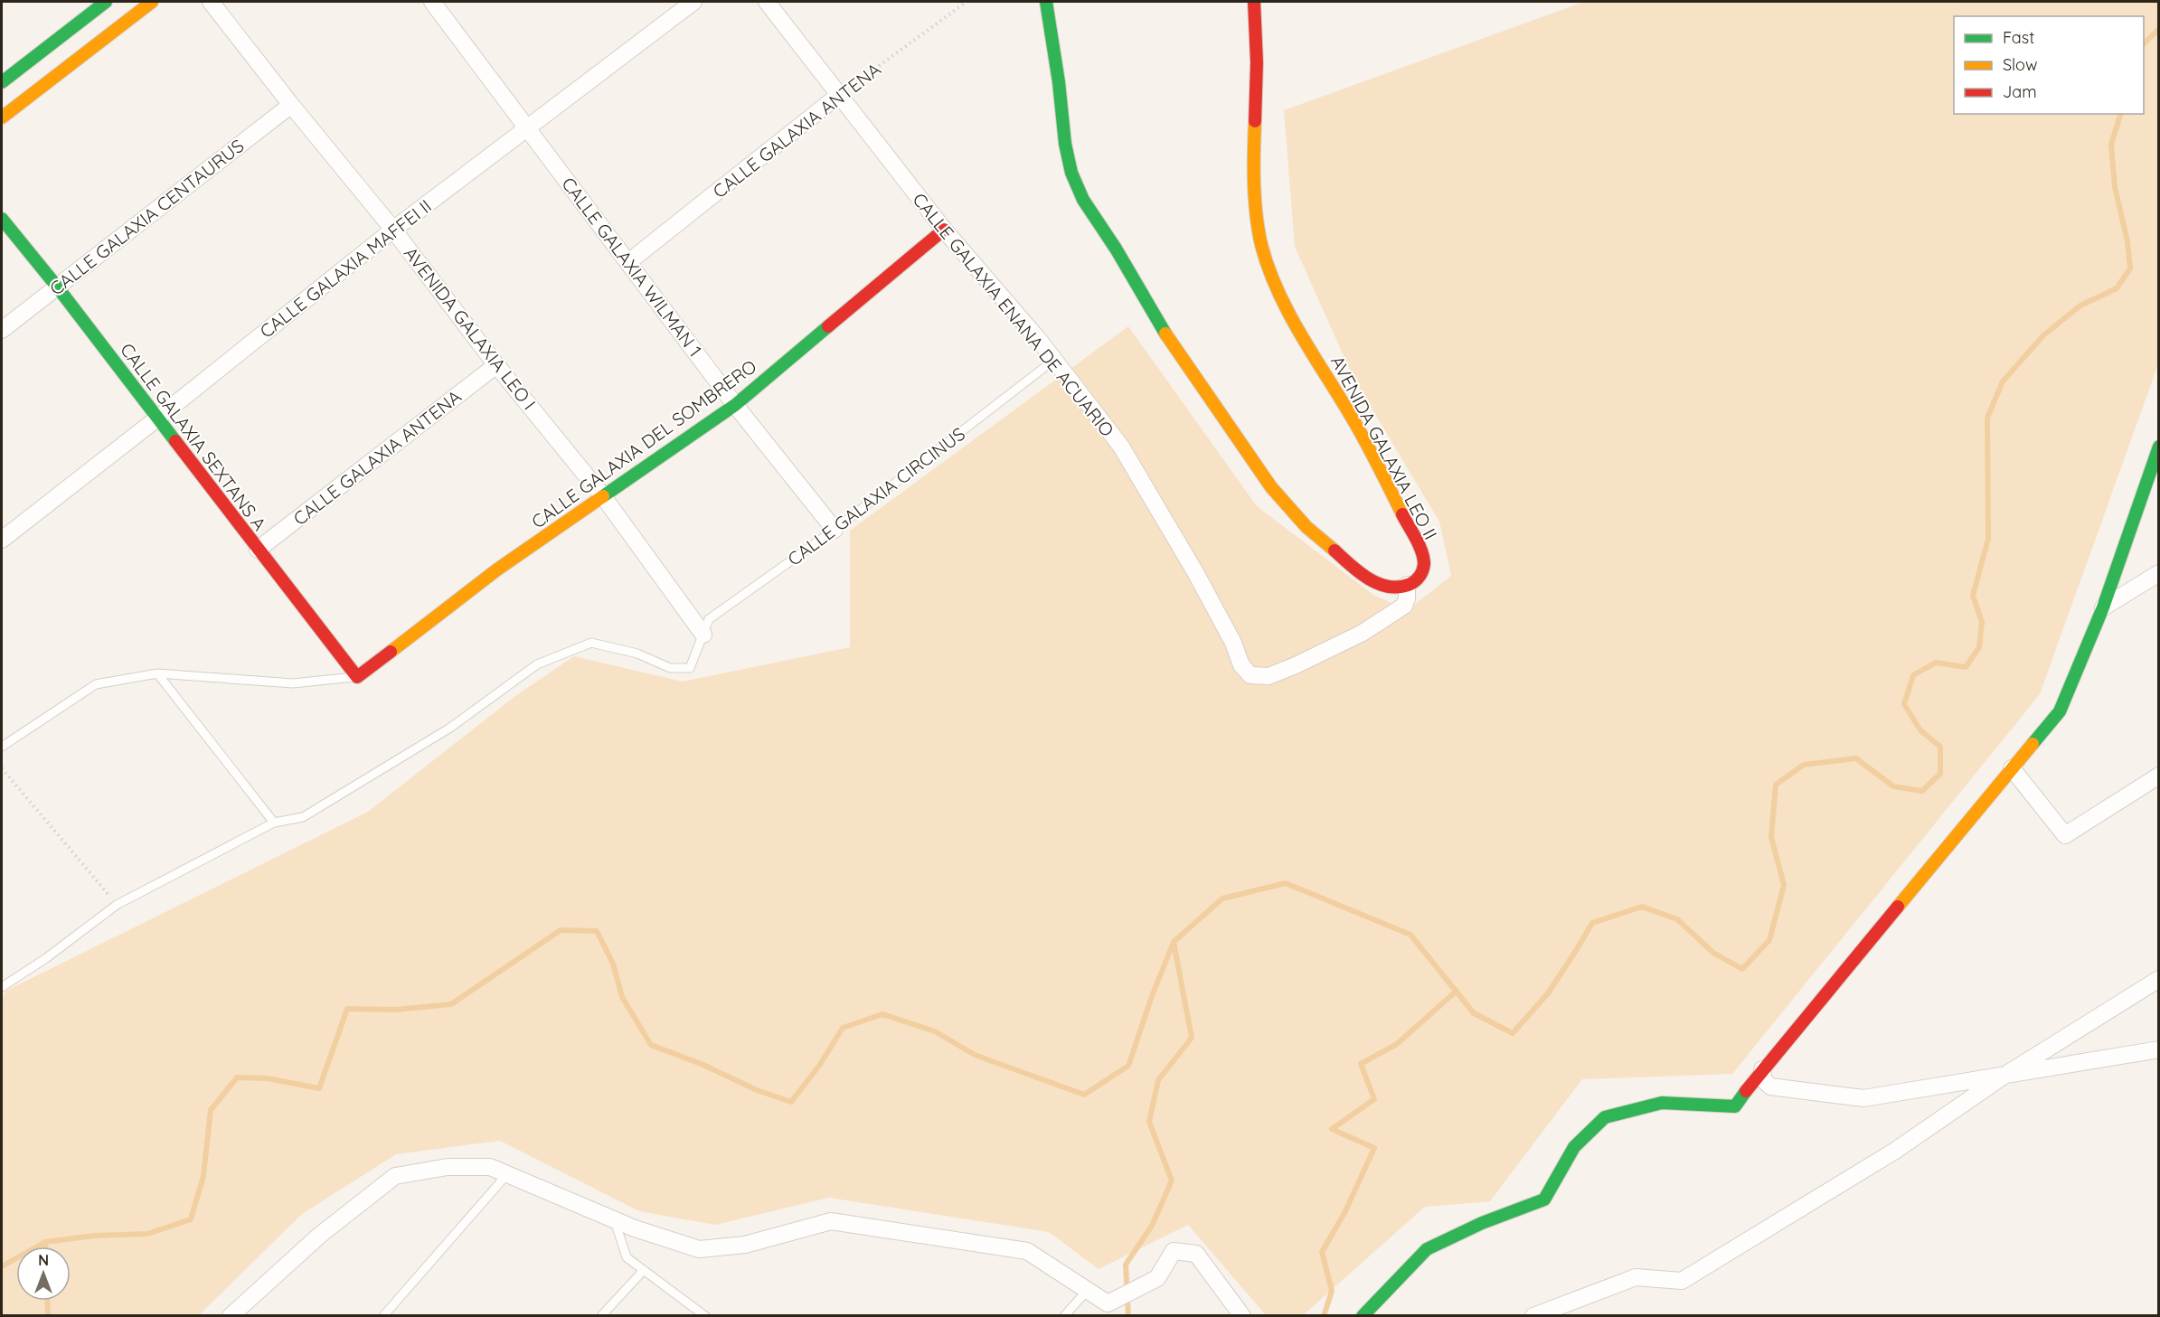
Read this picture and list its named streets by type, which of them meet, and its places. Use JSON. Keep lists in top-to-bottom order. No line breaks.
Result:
{"streets":{"street":["CALLE GALAXIA ANTENA","CALLE GALAXIA CENTAURUS","CALLE GALAXIA WILMAN 1","CALLE GALAXIA MAFFEI II","CALLE GALAXIA ENANA DE ACUARIO","AVENIDA GALAXIA LEO I","CALLE GALAXIA SEXTANS A","CALLE GALAXIA DEL SOMBRERO","AVENIDA GALAXIA LEO II"],"lane":["CALLE GALAXIA CIRCINUS"]},"crossings":[["CALLE GALAXIA ANTENA","CALLE GALAXIA WILMAN 1"],["CALLE GALAXIA ANTENA","CALLE GALAXIA ENANA DE ACUARIO"],["CALLE GALAXIA ANTENA","AVENIDA GALAXIA LEO I"],["CALLE GALAXIA ANTENA","CALLE GALAXIA SEXTANS A"],["CALLE GALAXIA CENTAURUS","AVENIDA GALAXIA LEO I"],["CALLE GALAXIA CENTAURUS","CALLE GALAXIA SEXTANS A"],["CALLE GALAXIA WILMAN 1","CALLE GALAXIA MAFFEI II"],["CALLE GALAXIA WILMAN 1","CALLE GALAXIA DEL SOMBRERO"],["CALLE GALAXIA WILMAN 1","CALLE GALAXIA CIRCINUS"],["CALLE GALAXIA MAFFEI II","AVENIDA GALAXIA LEO I"],["CALLE GALAXIA MAFFEI II","CALLE GALAXIA SEXTANS A"],["CALLE GALAXIA ENANA DE ACUARIO","CALLE GALAXIA DEL SOMBRERO"],["CALLE GALAXIA ENANA DE ACUARIO","AVENIDA GALAXIA LEO II"],["CALLE GALAXIA ENANA DE ACUARIO","CALLE GALAXIA CIRCINUS"],["AVENIDA GALAXIA LEO I","CALLE GALAXIA DEL SOMBRERO"],["AVENIDA GALAXIA LEO I","CALLE GALAXIA CIRCINUS"],["CALLE GALAXIA SEXTANS A","CALLE GALAXIA DEL SOMBRERO"]],"legend":["Fast","Slow","Jam"],"north":"top"}
